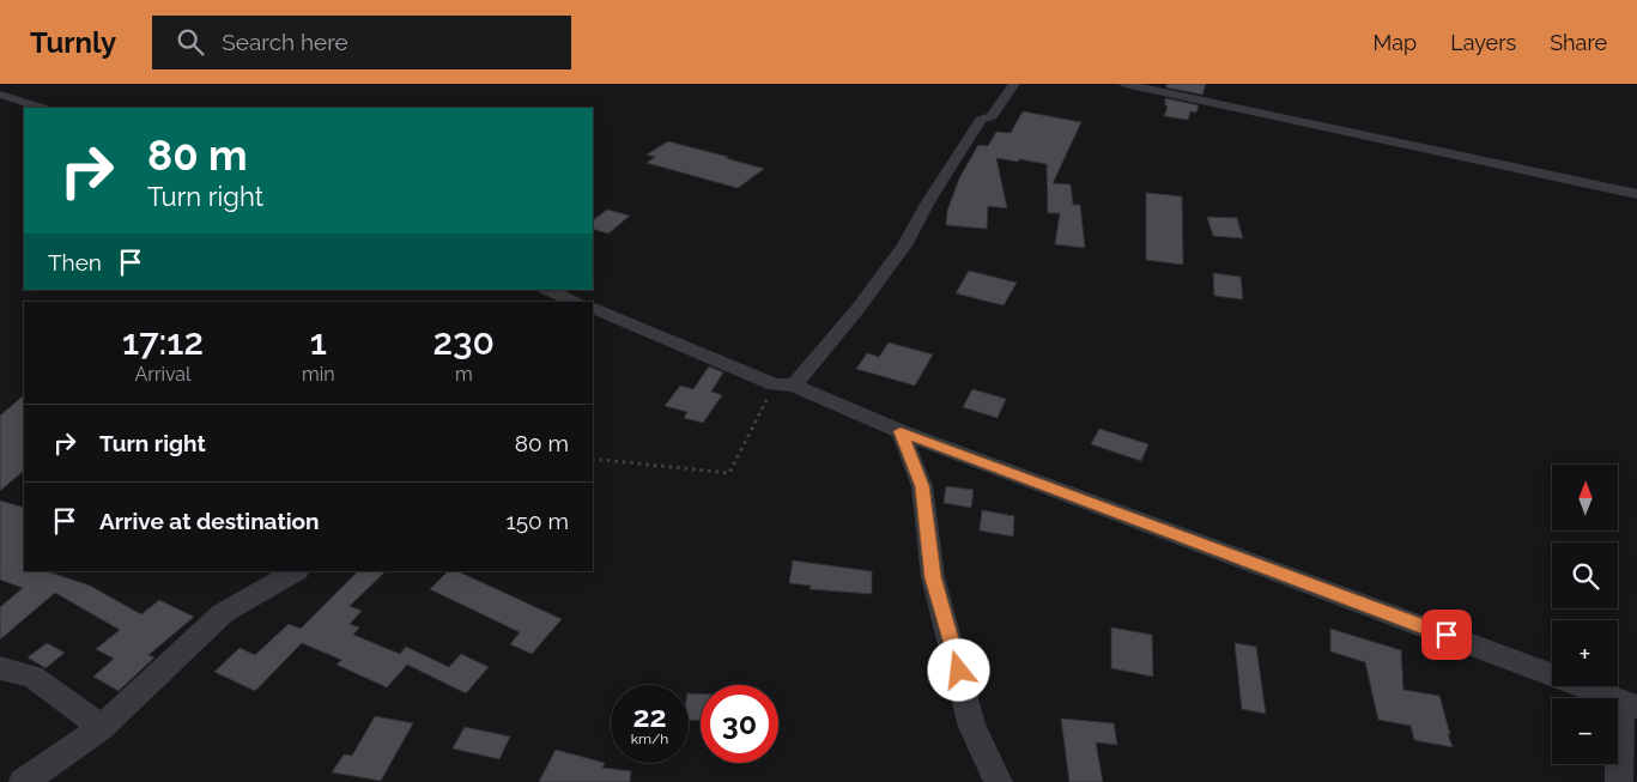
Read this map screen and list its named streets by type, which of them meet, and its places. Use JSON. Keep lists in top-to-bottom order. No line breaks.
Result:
{"north":"top","page":{"header":"Turnly","search":"Search here","nav":["Map","Layers","Share"],"turn":["80 m","Turn right"],"then":"Then","eta":["17:12","Arrival","1","min","230","m"],"list":[{"name":"Turn right","value":"80 m"},{"name":"Arrive at destination","value":"150 m"}],"map_buttons":["+","−"],"speed":"22 km/h","limit":"30"}}
